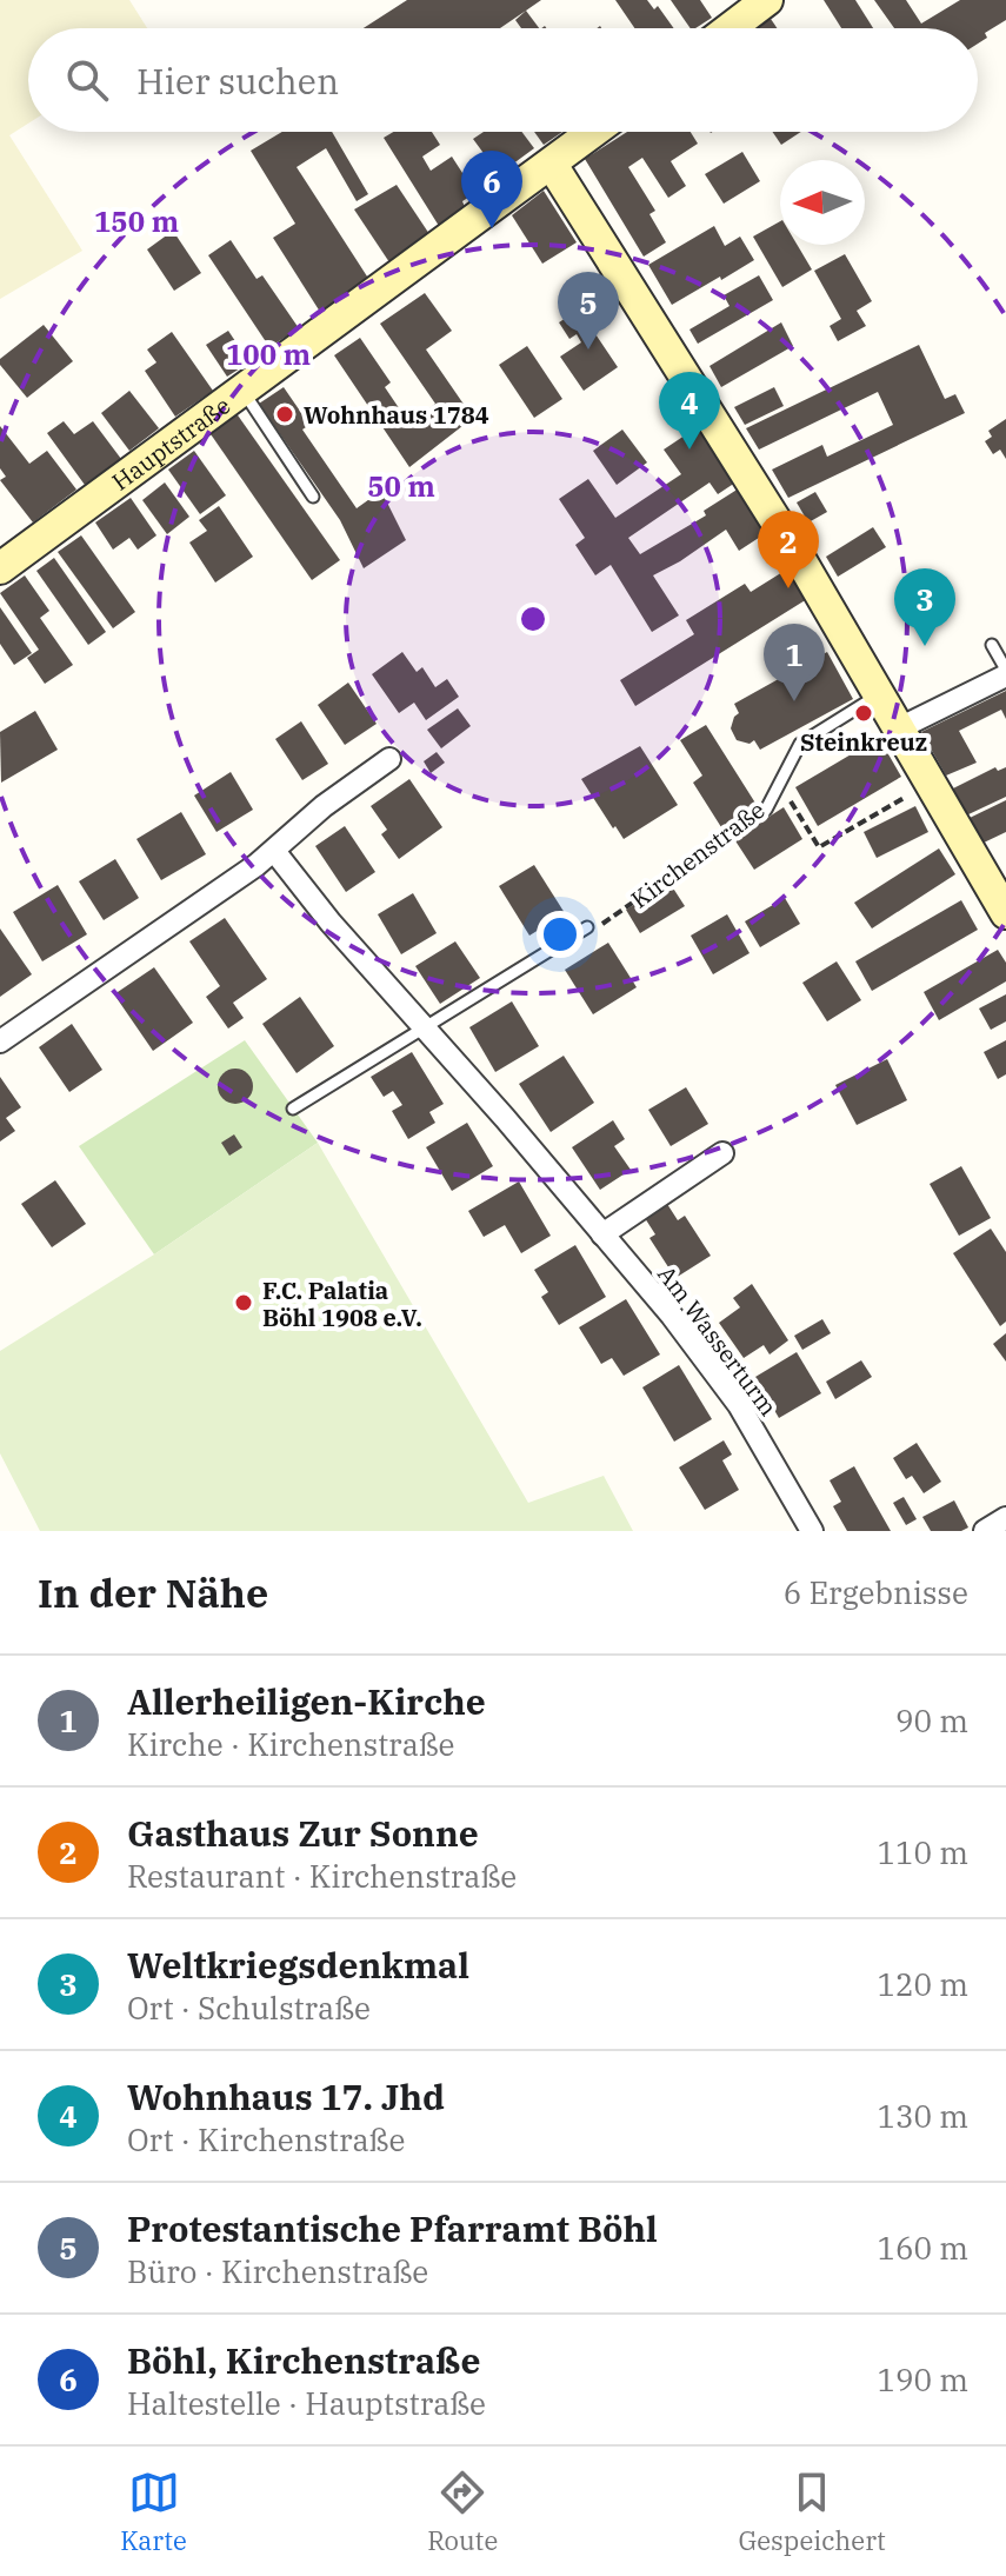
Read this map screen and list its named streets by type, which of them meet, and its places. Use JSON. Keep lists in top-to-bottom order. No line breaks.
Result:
{"streets":{"street":["Hauptstraße","Am Wasserturm"],"lane":["Kirchenstraße"]},"places":["Wohnhaus 1784","Steinkreuz","F.C. Palatia Böhl 1908 e.V."],"north":"left","page":{"search":"Hier suchen","pins":["6","5","4","2","3","1"],"heading":["In der Nähe","6 Ergebnisse"],"list":[{"mark":"1","name":"Allerheiligen-Kirche","note":"Kirche · Kirchenstraße","value":"90 m"},{"mark":"2","name":"Gasthaus Zur Sonne","note":"Restaurant · Kirchenstraße","value":"110 m"},{"mark":"3","name":"Weltkriegsdenkmal","note":"Ort · Schulstraße","value":"120 m"},{"mark":"4","name":"Wohnhaus 17. Jhd","note":"Ort · Kirchenstraße","value":"130 m"},{"mark":"5","name":"Protestantische Pfarramt Böhl","note":"Büro · Kirchenstraße","value":"160 m"},{"mark":"6","name":"Böhl, Kirchenstraße","note":"Haltestelle · Hauptstraße","value":"190 m"}],"nav":["Karte","Route","Gespeichert"]},"rings":["150 m","100 m","50 m"]}
